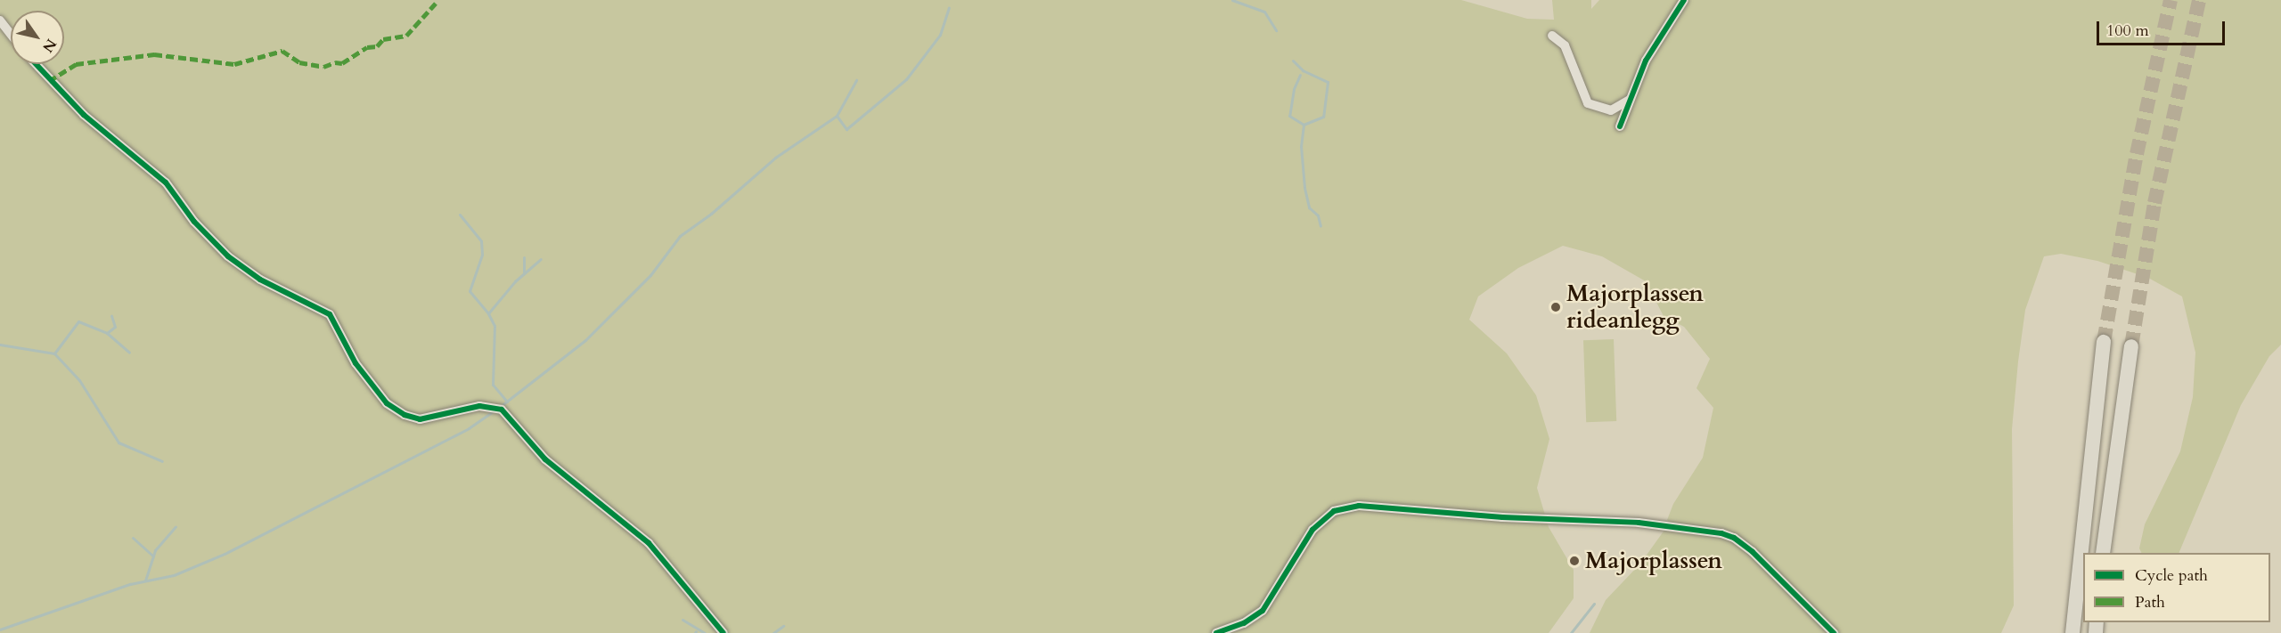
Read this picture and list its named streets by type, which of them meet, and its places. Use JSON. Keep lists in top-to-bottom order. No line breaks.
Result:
{"places":["Majorplassen rideanlegg","Majorplassen"],"legend":["Cycle path","Path"],"scale_bar":"100 m","north":"bottom right"}
